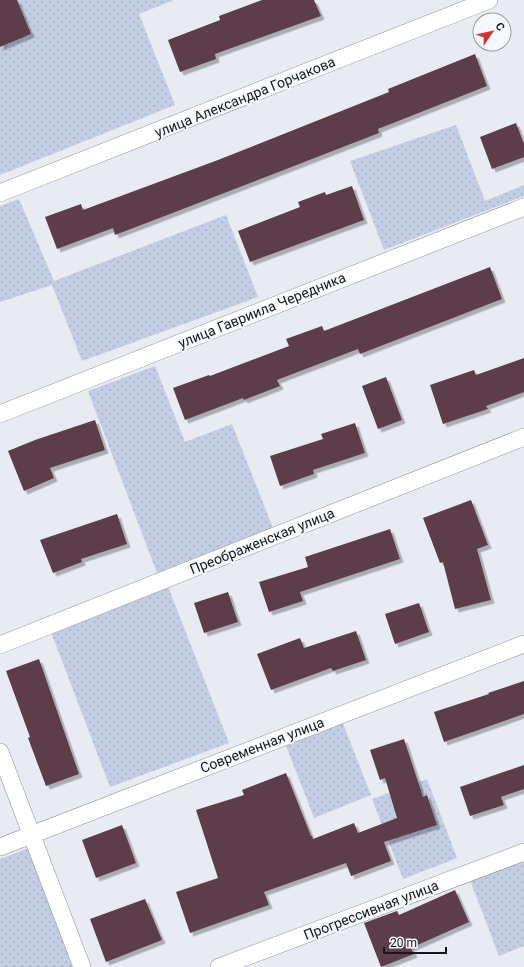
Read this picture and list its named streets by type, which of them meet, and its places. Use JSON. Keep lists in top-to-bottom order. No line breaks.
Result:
{"streets":{"street":["улица Александра Горчакова","улица Гавриила Чередника","Преображенская улица","Современная улица","Прогрессивная улица"]},"scale_bar":"20 m","north":"top right"}
